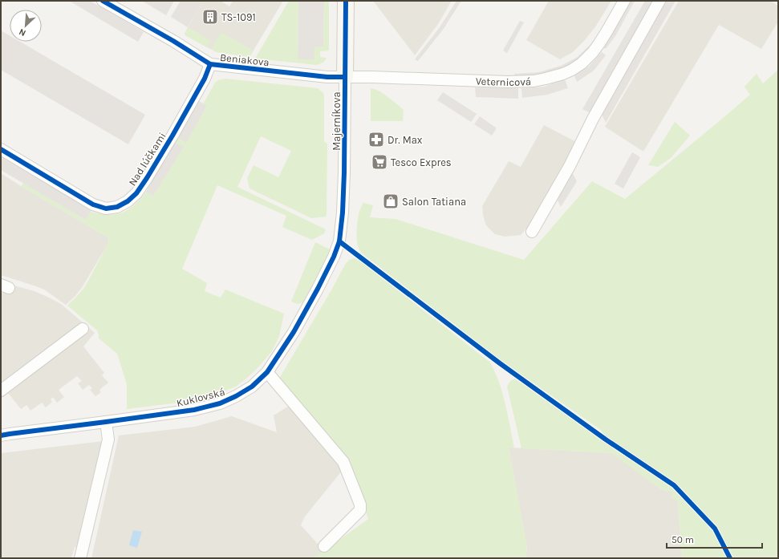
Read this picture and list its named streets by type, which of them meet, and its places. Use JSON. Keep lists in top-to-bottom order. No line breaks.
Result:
{"streets":{"street":["Beniakova","Veternicová","Majerníkova","Nad lúčkami","Kuklovská"]},"crossings":[["Beniakova","Veternicová"],["Beniakova","Majerníkova"],["Beniakova","Nad lúčkami"],["Veternicová","Majerníkova"],["Majerníkova","Kuklovská"]],"places":{"building":["TS-1091"],"pharmacy":["Dr. Max"],"supermarket":["Tesco Expres"],"shop":["Salon Tatiana"]},"scale_bar":"50 m","north":"bottom left"}
